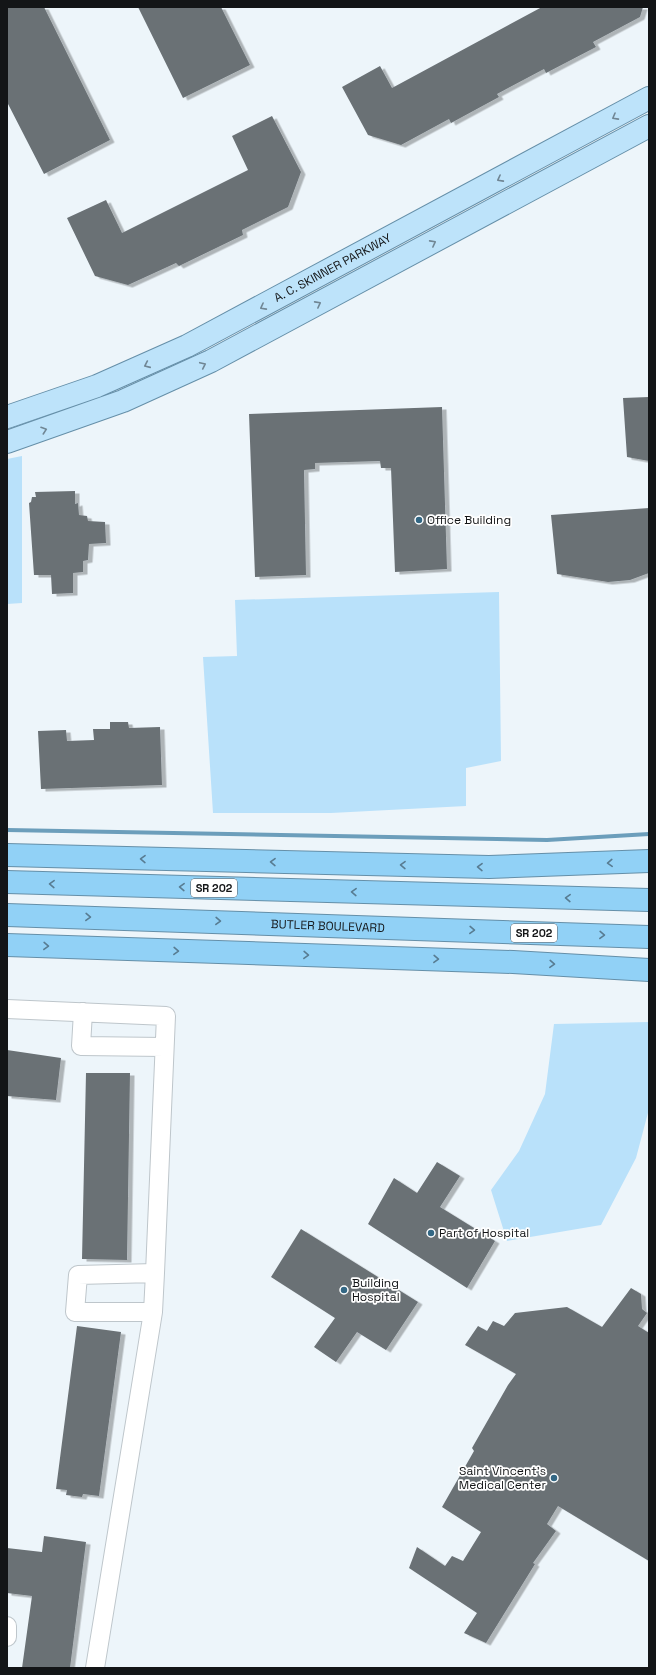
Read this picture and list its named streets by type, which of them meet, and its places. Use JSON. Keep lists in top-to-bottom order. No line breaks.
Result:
{"streets":{"highway":["SR 202","BUTLER BOULEVARD"],"main road":["A. C. SKINNER PARKWAY"]},"places":["Office Building","Part of Hospital","Building Hospital","Saint Vincent's Medical Center"]}
